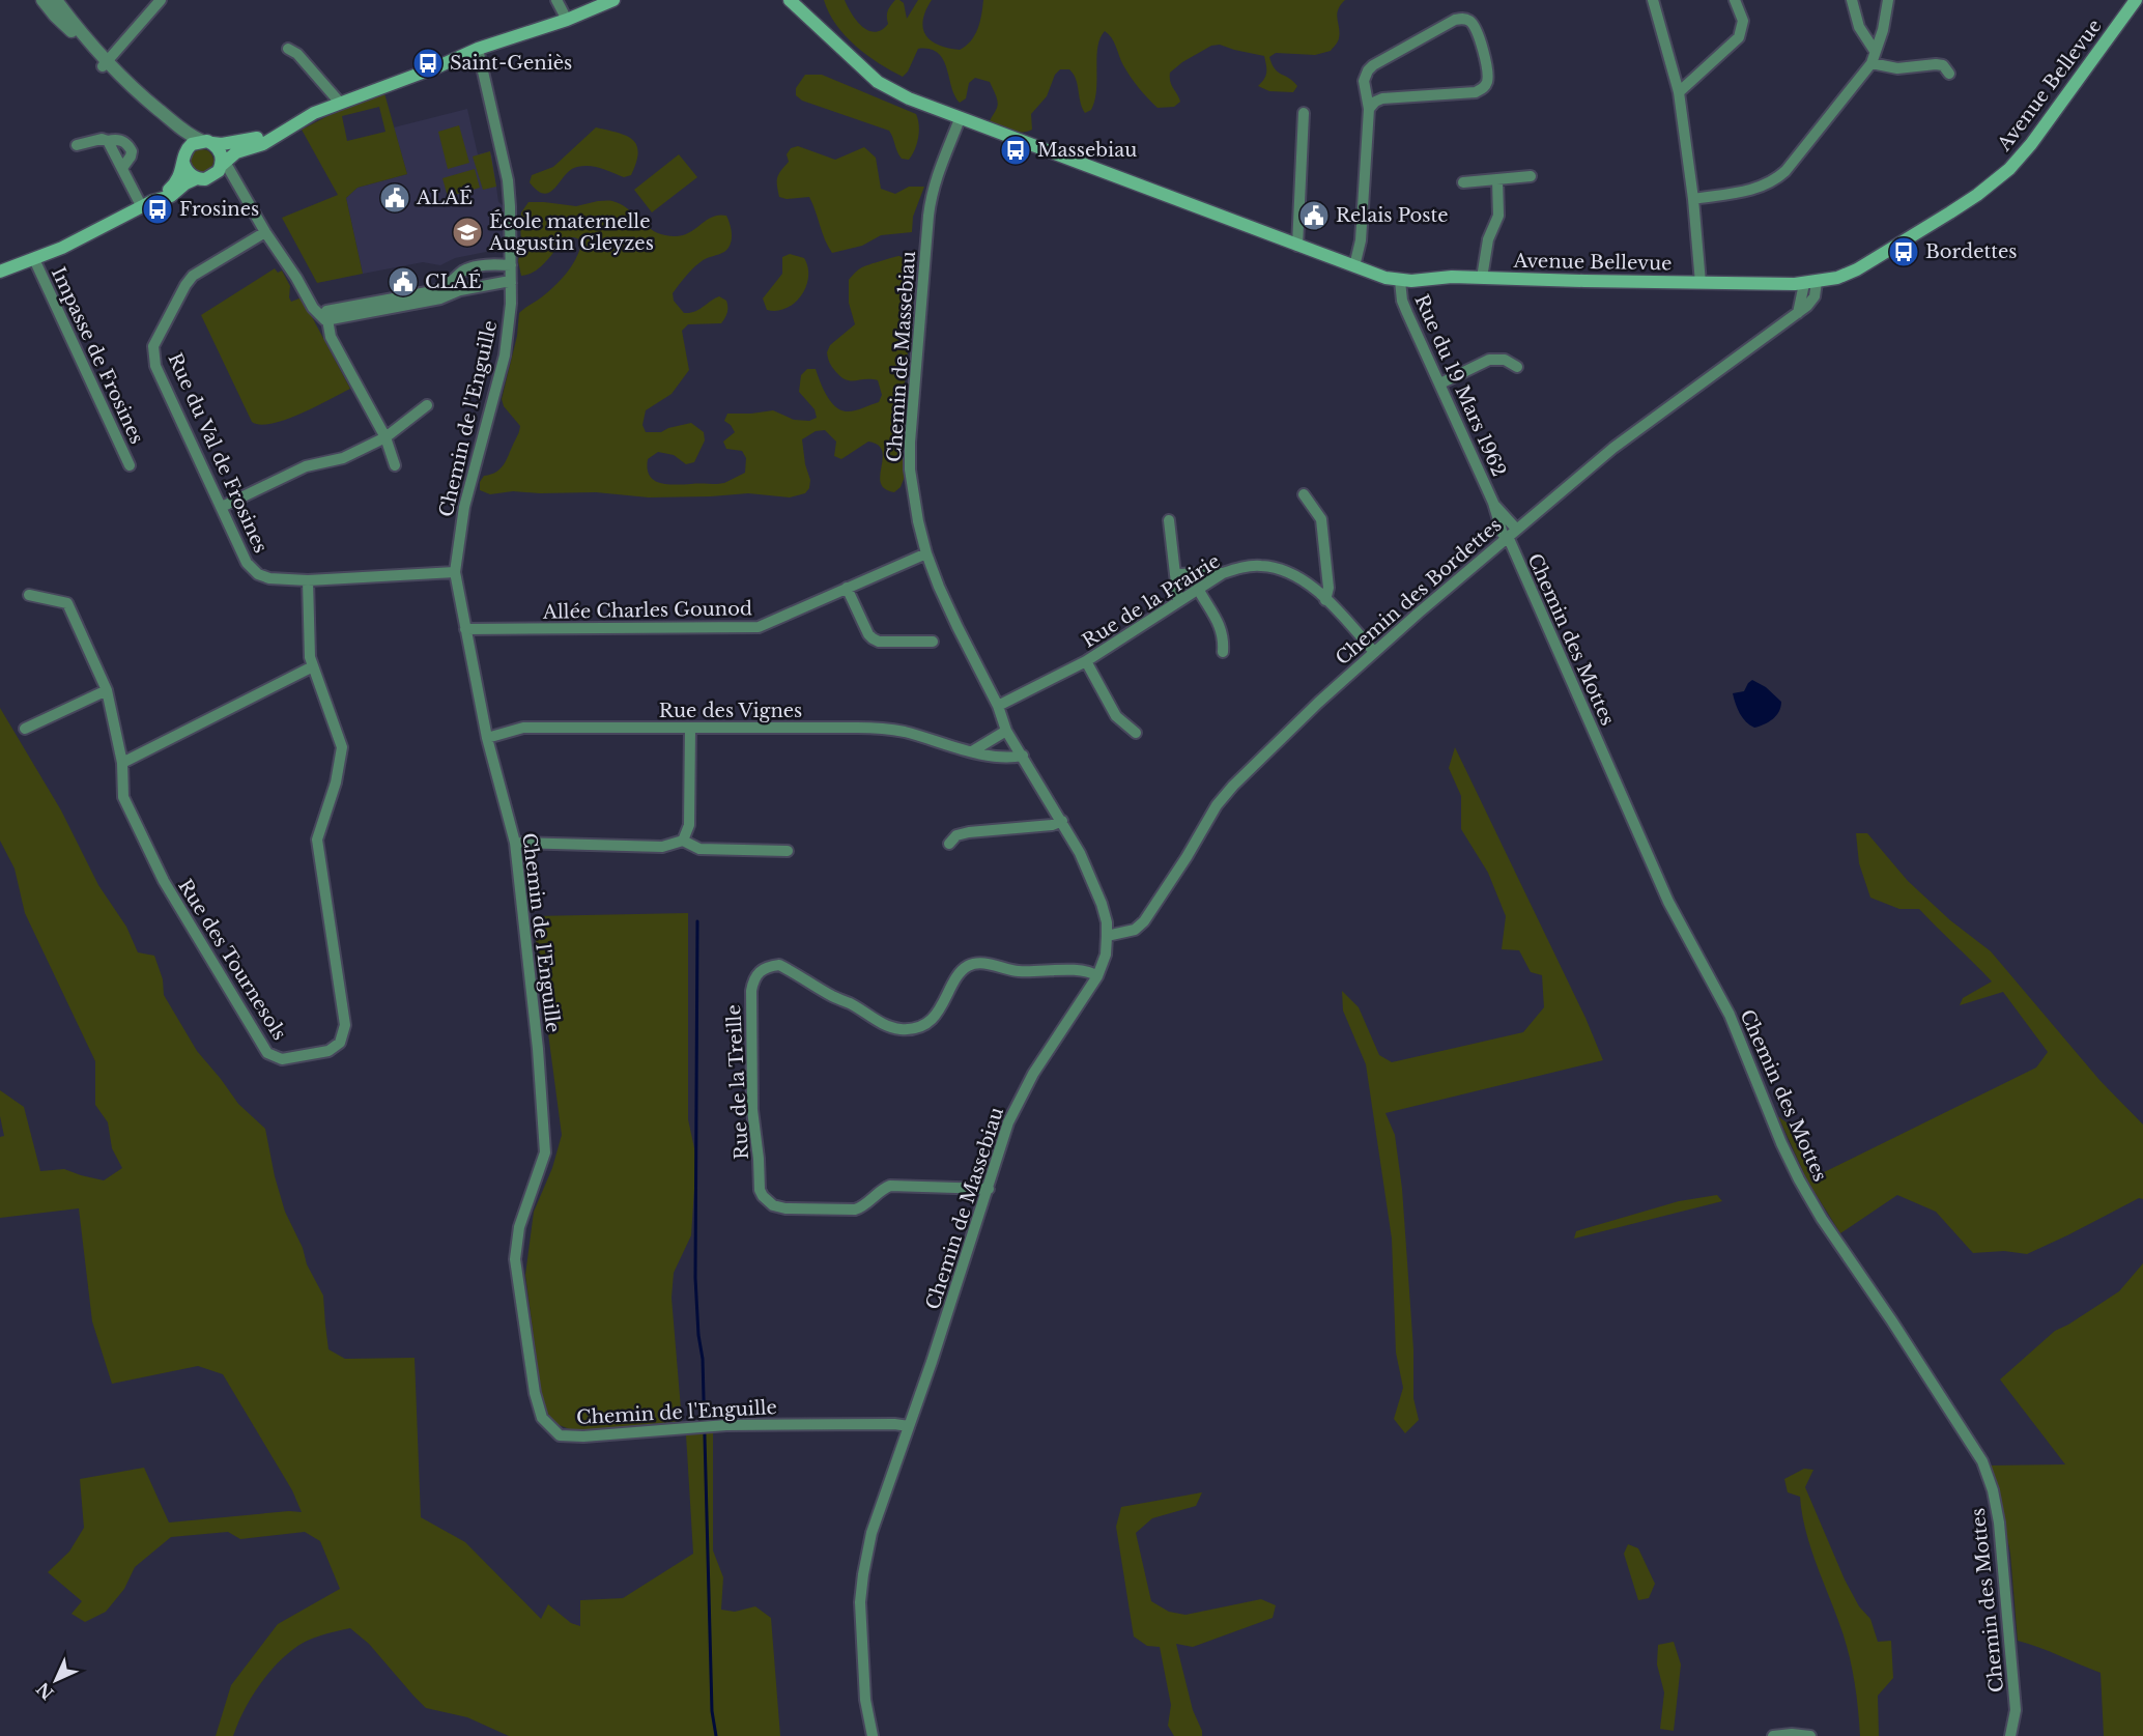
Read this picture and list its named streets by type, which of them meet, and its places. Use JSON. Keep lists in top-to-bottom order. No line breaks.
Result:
{"streets":{"main road":["Avenue Bellevue"],"street":["Impasse de Frosines","Chemin de Massebiau","Rue du 19 Mars 1962","Chemin de l'Enguille","Rue du Val de Frosines","Chemin des Bordettes","Rue de la Prairie","Allée Charles Gounod","Chemin des Mottes","Rue des Vignes","Rue des Tournesols","Rue de la Treille"]},"crossings":[["Avenue Bellevue","Chemin de Massebiau"],["Avenue Bellevue","Rue du 19 Mars 1962"],["Avenue Bellevue","Chemin des Bordettes"],["Chemin de Massebiau","Chemin de l'Enguille"],["Chemin de Massebiau","Chemin des Bordettes"],["Chemin de Massebiau","Rue de la Prairie"],["Chemin de Massebiau","Allée Charles Gounod"],["Chemin de Massebiau","Rue des Vignes"],["Chemin de Massebiau","Rue de la Treille"],["Rue du 19 Mars 1962","Chemin des Bordettes"],["Rue du 19 Mars 1962","Chemin des Mottes"],["Chemin de l'Enguille","Rue du Val de Frosines"],["Chemin de l'Enguille","Allée Charles Gounod"],["Chemin de l'Enguille","Rue des Vignes"],["Chemin des Bordettes","Rue de la Prairie"],["Chemin des Bordettes","Chemin des Mottes"]],"places":{"bus stop":["Saint-Geniès","Massebiau","Frosines","Bordettes"],"public building":["ALAÉ","Relais Poste","CLAÉ"],"school or university":["École maternelle Augustin Gleyzes"]},"north":"bottom left"}
